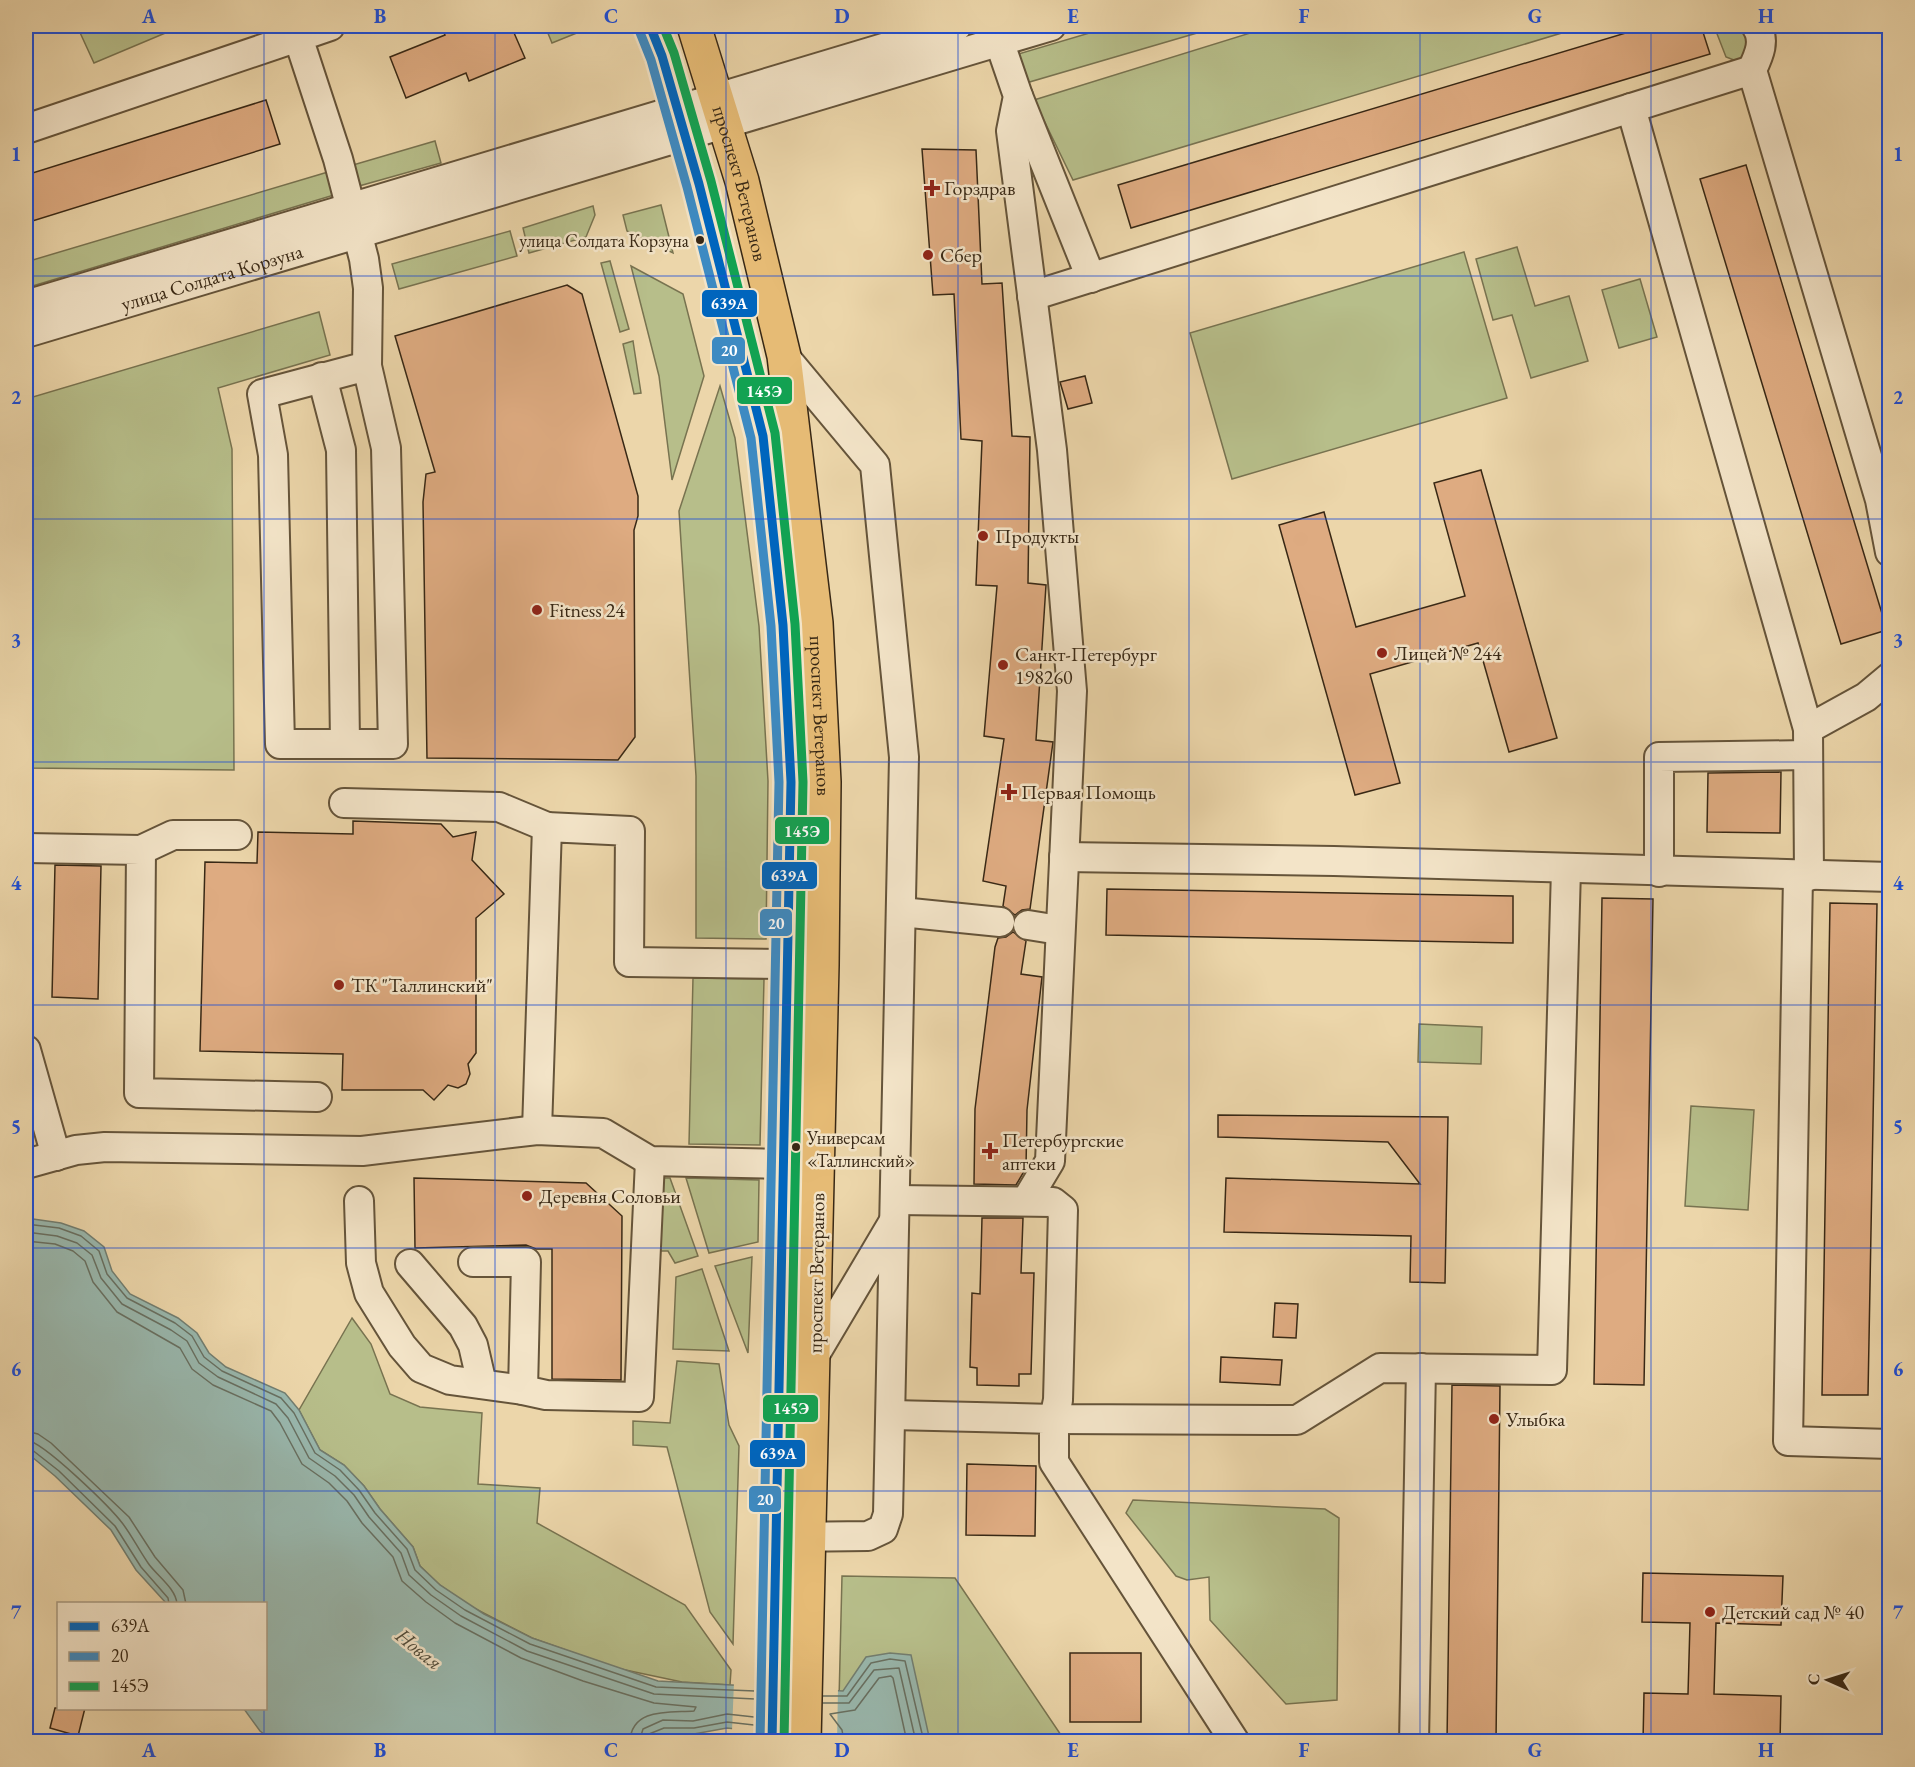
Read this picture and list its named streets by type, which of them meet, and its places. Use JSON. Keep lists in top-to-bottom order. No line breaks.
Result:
{"streets":{"main road":["проспект Ветеранов"],"street":["улица Солдата Корзуна"]},"crossings":[["проспект Ветеранов","улица Солдата Корзуна"]],"water":["Новая"],"places":{"health":["Горздрав","Первая Помощь","Петербургские аптеки"],"other":["улица Солдата Корзуна","Сбер","Продукты","Fitness 24","Лицей № 244","Санкт-Петербург 198260","ТК \"Таллинский\"","Универсам «Таллинский»","Деревня Соловьи","Улыбка","Детский сад № 40"]},"lines":["transit line 639А","transit line 145Э","transit line 20"],"legend":["639А","20","145Э"],"north":"left","grid":{"columns":["A","B","C","D","E","F","G","H"],"rows":["1","2","3","4","5","6","7"]}}
